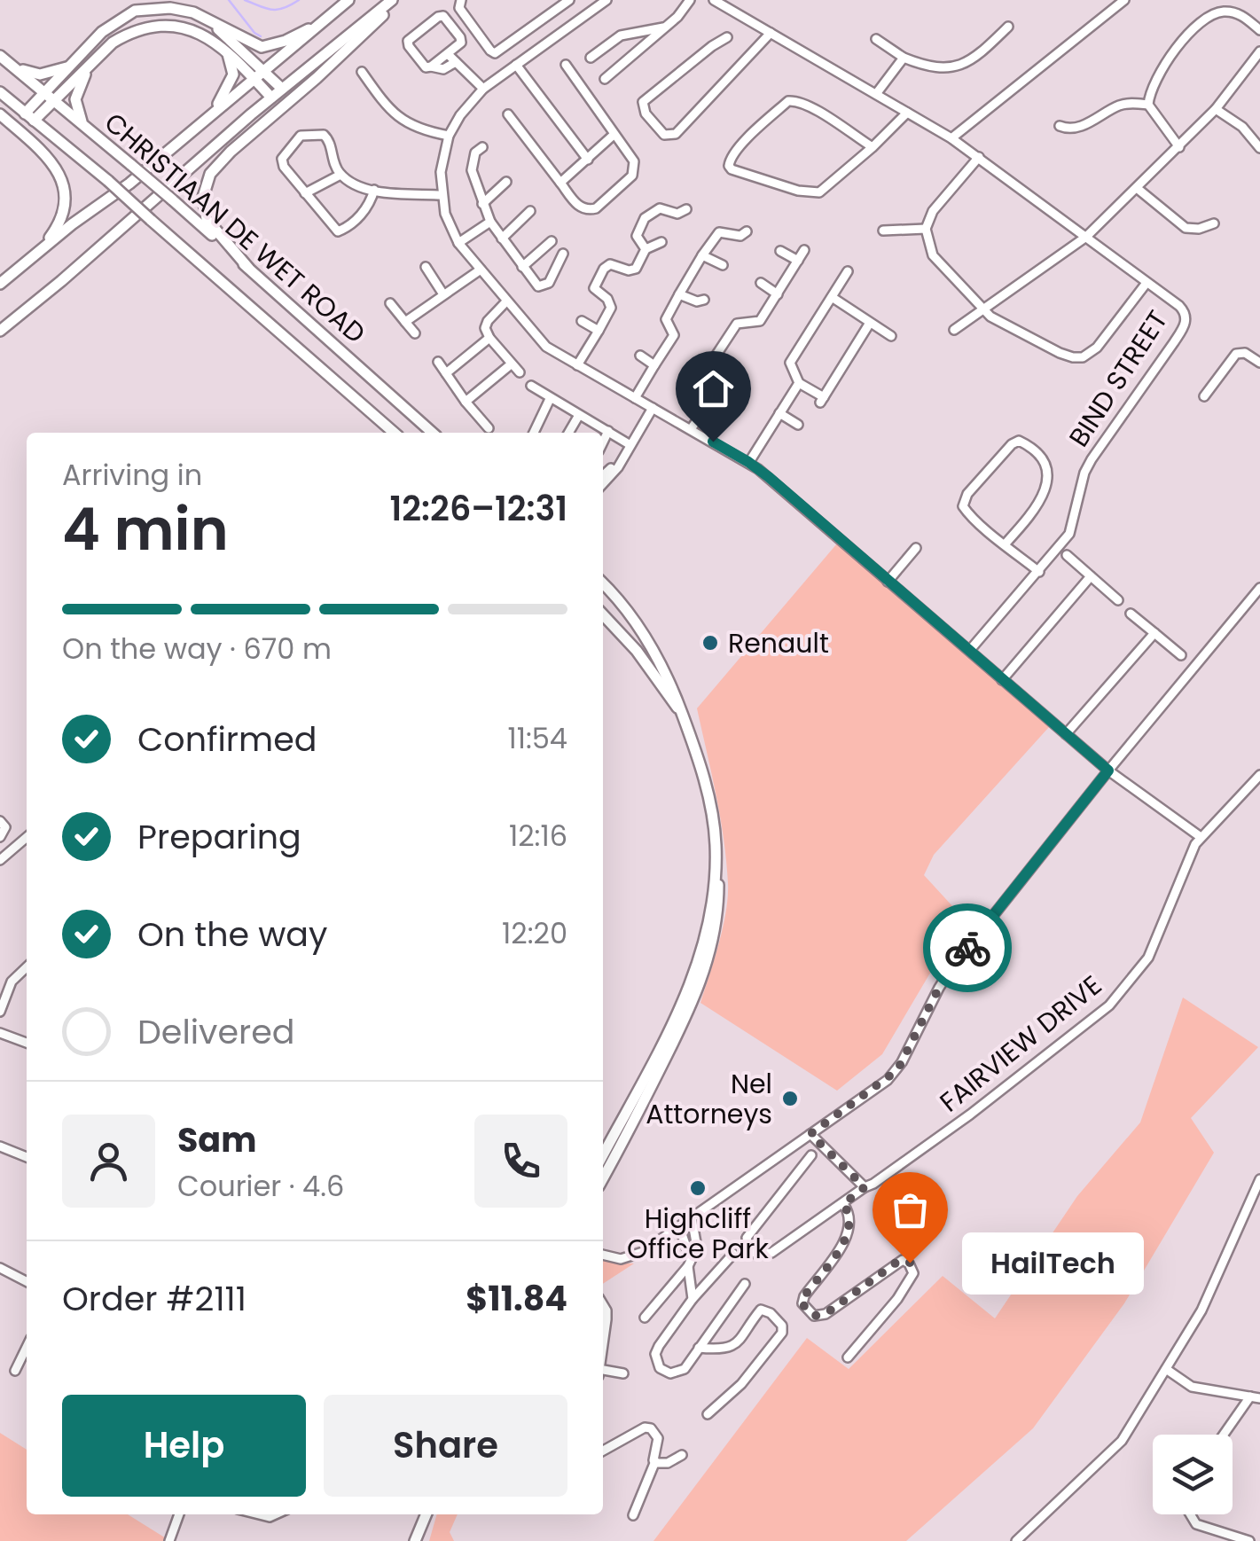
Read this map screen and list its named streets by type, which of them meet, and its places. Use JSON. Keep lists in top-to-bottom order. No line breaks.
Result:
{"streets":{"main road":["CHRISTIAAN DE WET ROAD"],"street":["BIND STREET","FAIRVIEW DRIVE"]},"places":["Renault","Nel Attorneys","Highcliff Office Park","HailTech"],"page":{"heading":["4 min","Arriving in","12:26–12:31"],"panel":["Sam","Courier · 4.6","Order #2111","$11.84"],"bar":"On the way · 670 m","list":[["Confirmed","11:54"],["Preparing","12:16"],["On the way","12:20"],"Delivered"],"bubble":"HailTech","buttons":["Help","Share"]}}
